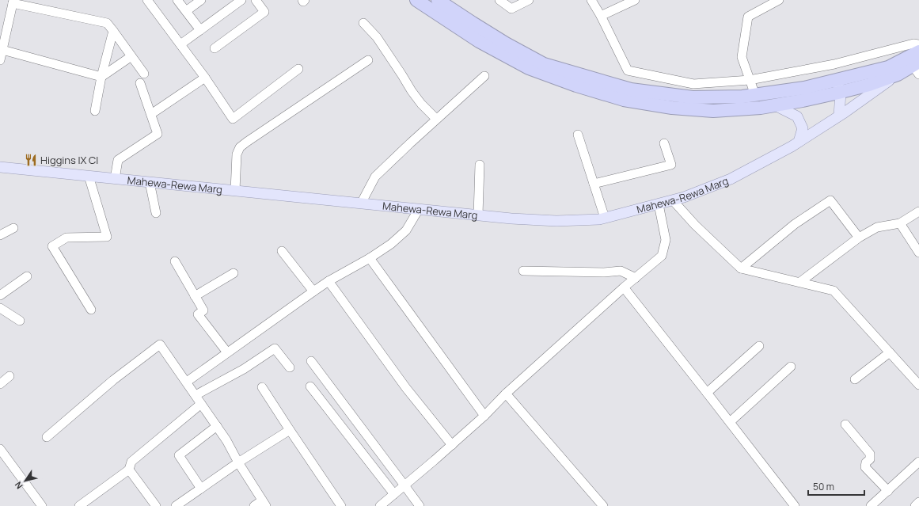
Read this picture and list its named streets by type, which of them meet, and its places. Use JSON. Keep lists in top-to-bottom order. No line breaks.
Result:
{"streets":{"main road":["Mahewa-Rewa Marg"]},"places":{"restaurant":["Higgins IX CI"]},"scale_bar":"50 m","north":"bottom left"}
